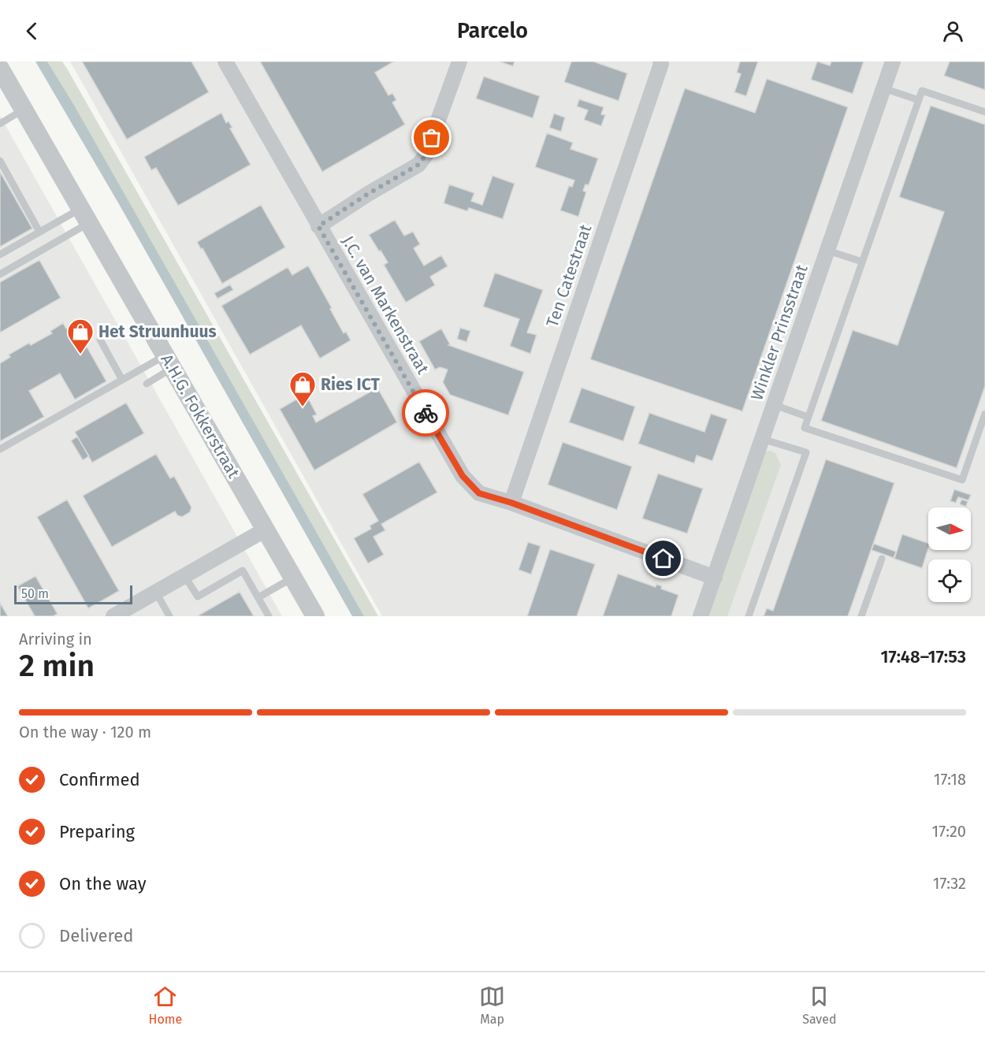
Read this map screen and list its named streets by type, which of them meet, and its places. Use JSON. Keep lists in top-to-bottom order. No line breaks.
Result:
{"streets":{"street":["Ten Catestraat","J.C. van Markenstraat","Winkler Prinsstraat","A.H.G. Fokkerstraat"]},"crossings":[["Ten Catestraat","J.C. van Markenstraat"],["J.C. van Markenstraat","Winkler Prinsstraat"]],"places":{"shop":["Het Struunhuus","Ries ICT"]},"scale_bar":"50 m","north":"right","page":{"header":"Parcelo","scale":"50 m","heading":["2 min","Arriving in","17:48–17:53"],"bar":"On the way · 120 m","list":[["Confirmed","17:18"],["Preparing","17:20"],["On the way","17:32"],"Delivered"],"tabs":["Home","Map","Saved"]}}
